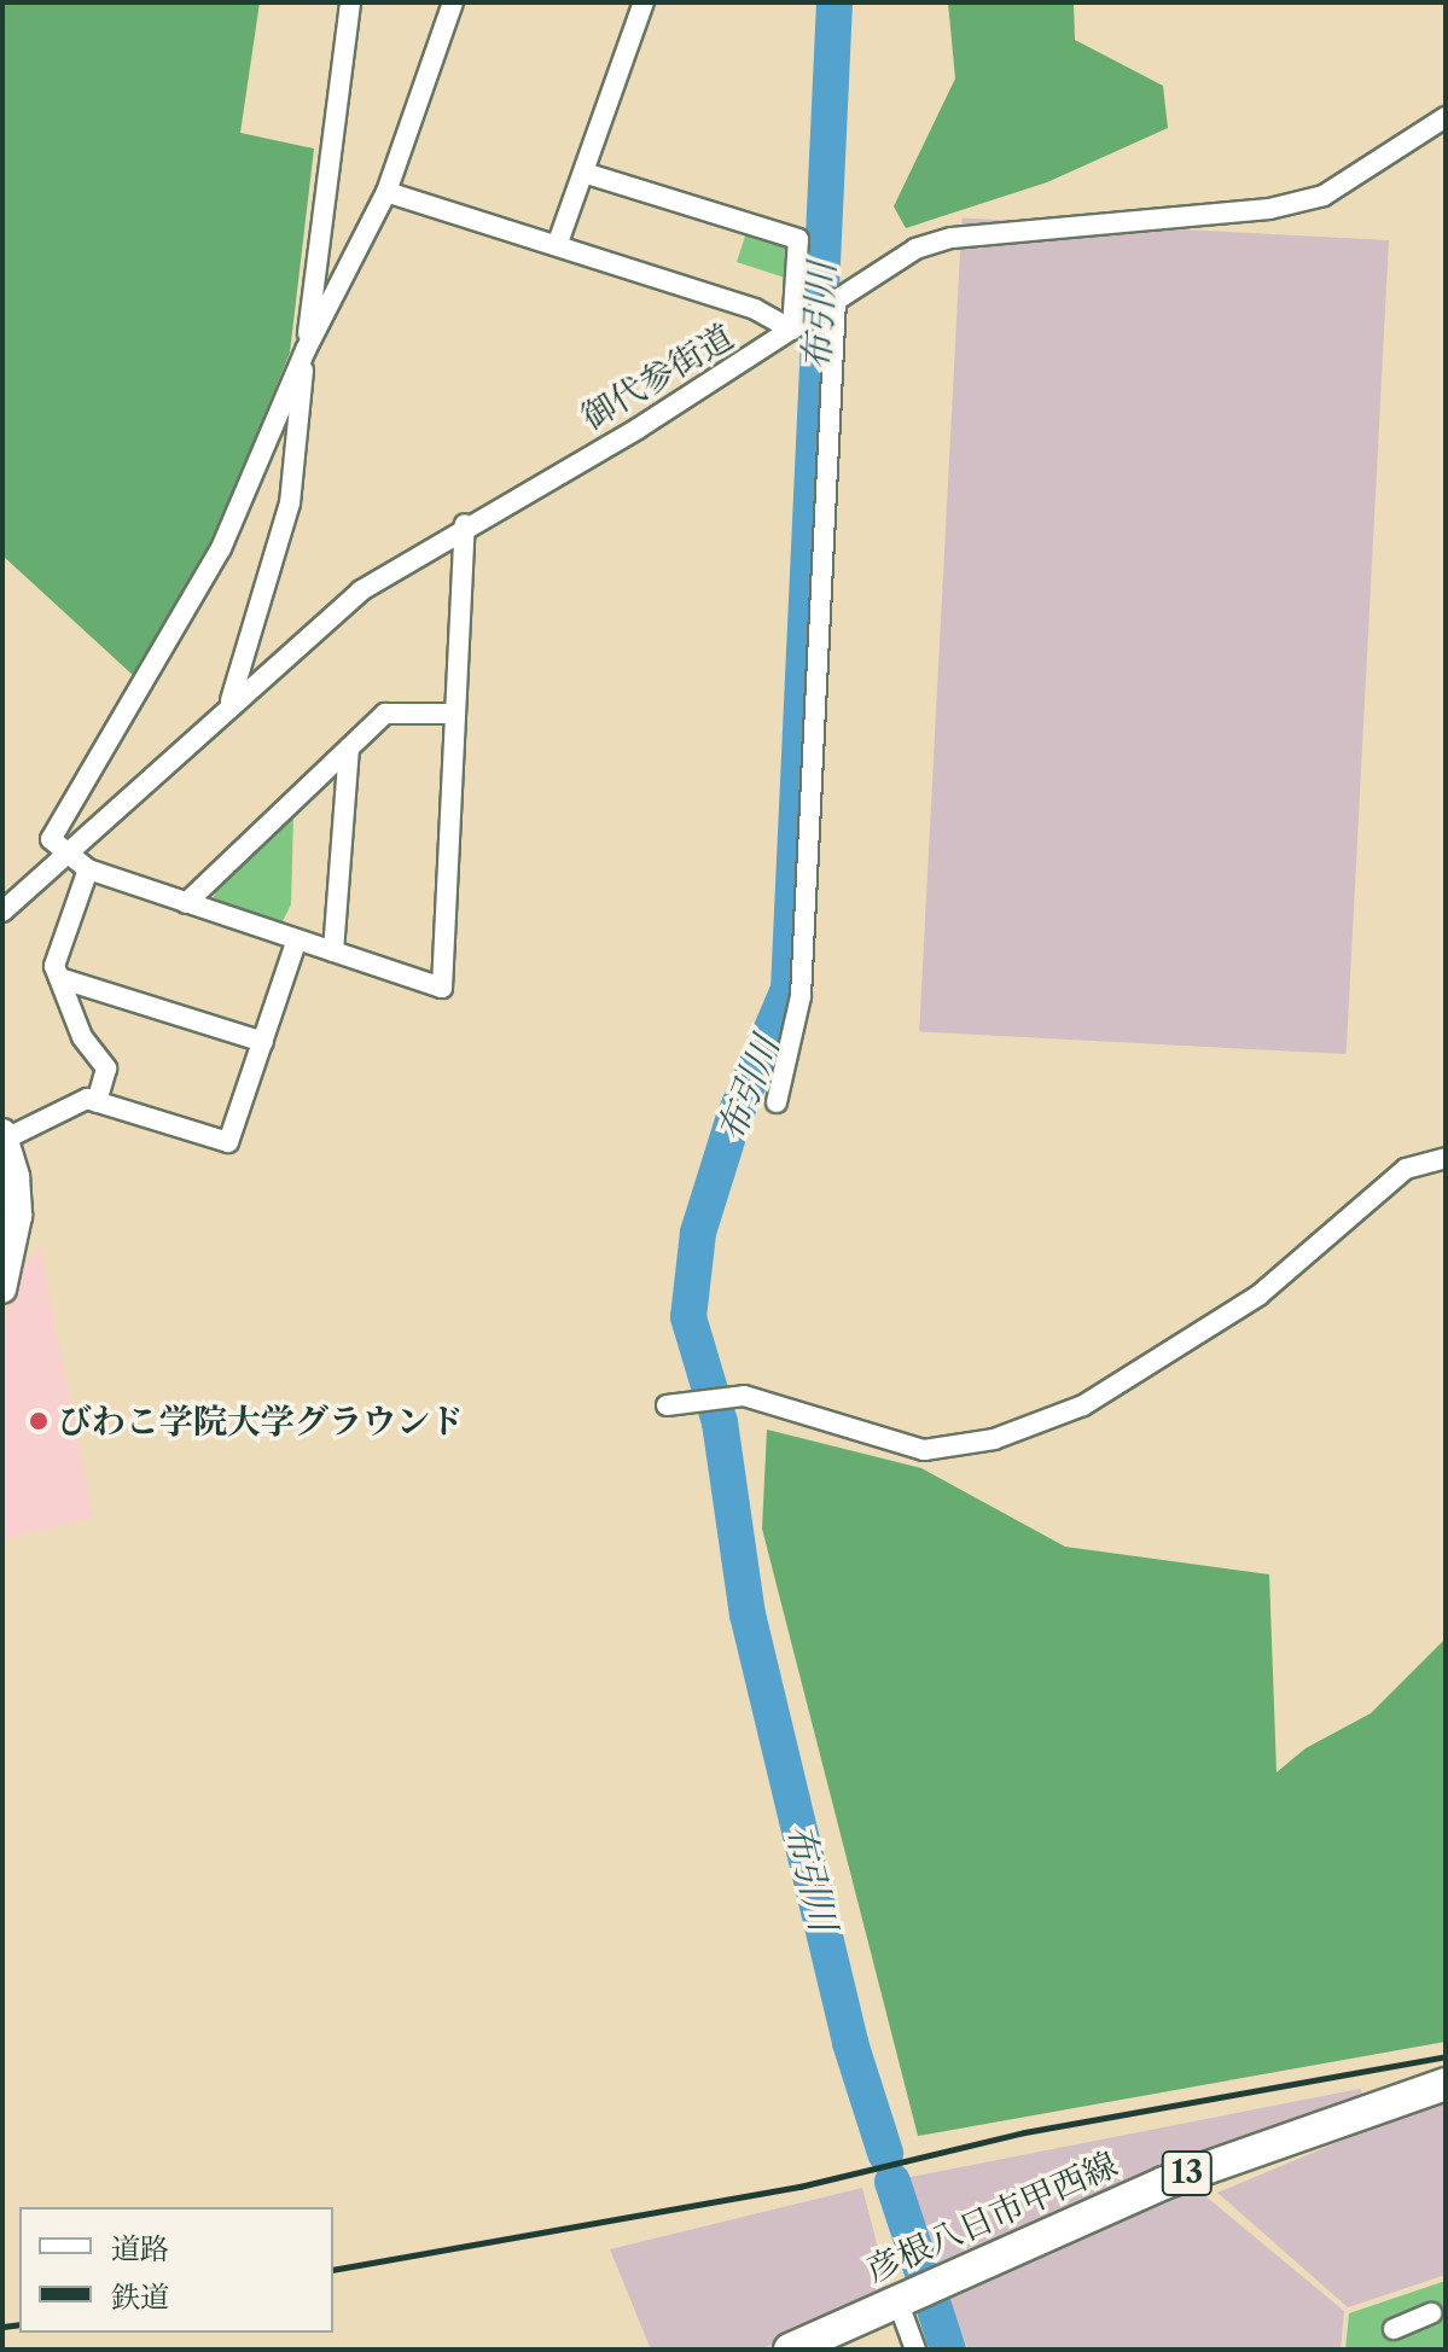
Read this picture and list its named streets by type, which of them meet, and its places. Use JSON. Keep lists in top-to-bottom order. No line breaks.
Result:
{"streets":{"main road":["13","彦根八日市甲西線"],"street":["御代参街道"]},"water":["布引川"],"places":["びわこ学院大学グラウンド"],"legend":["道路","鉄道"]}
